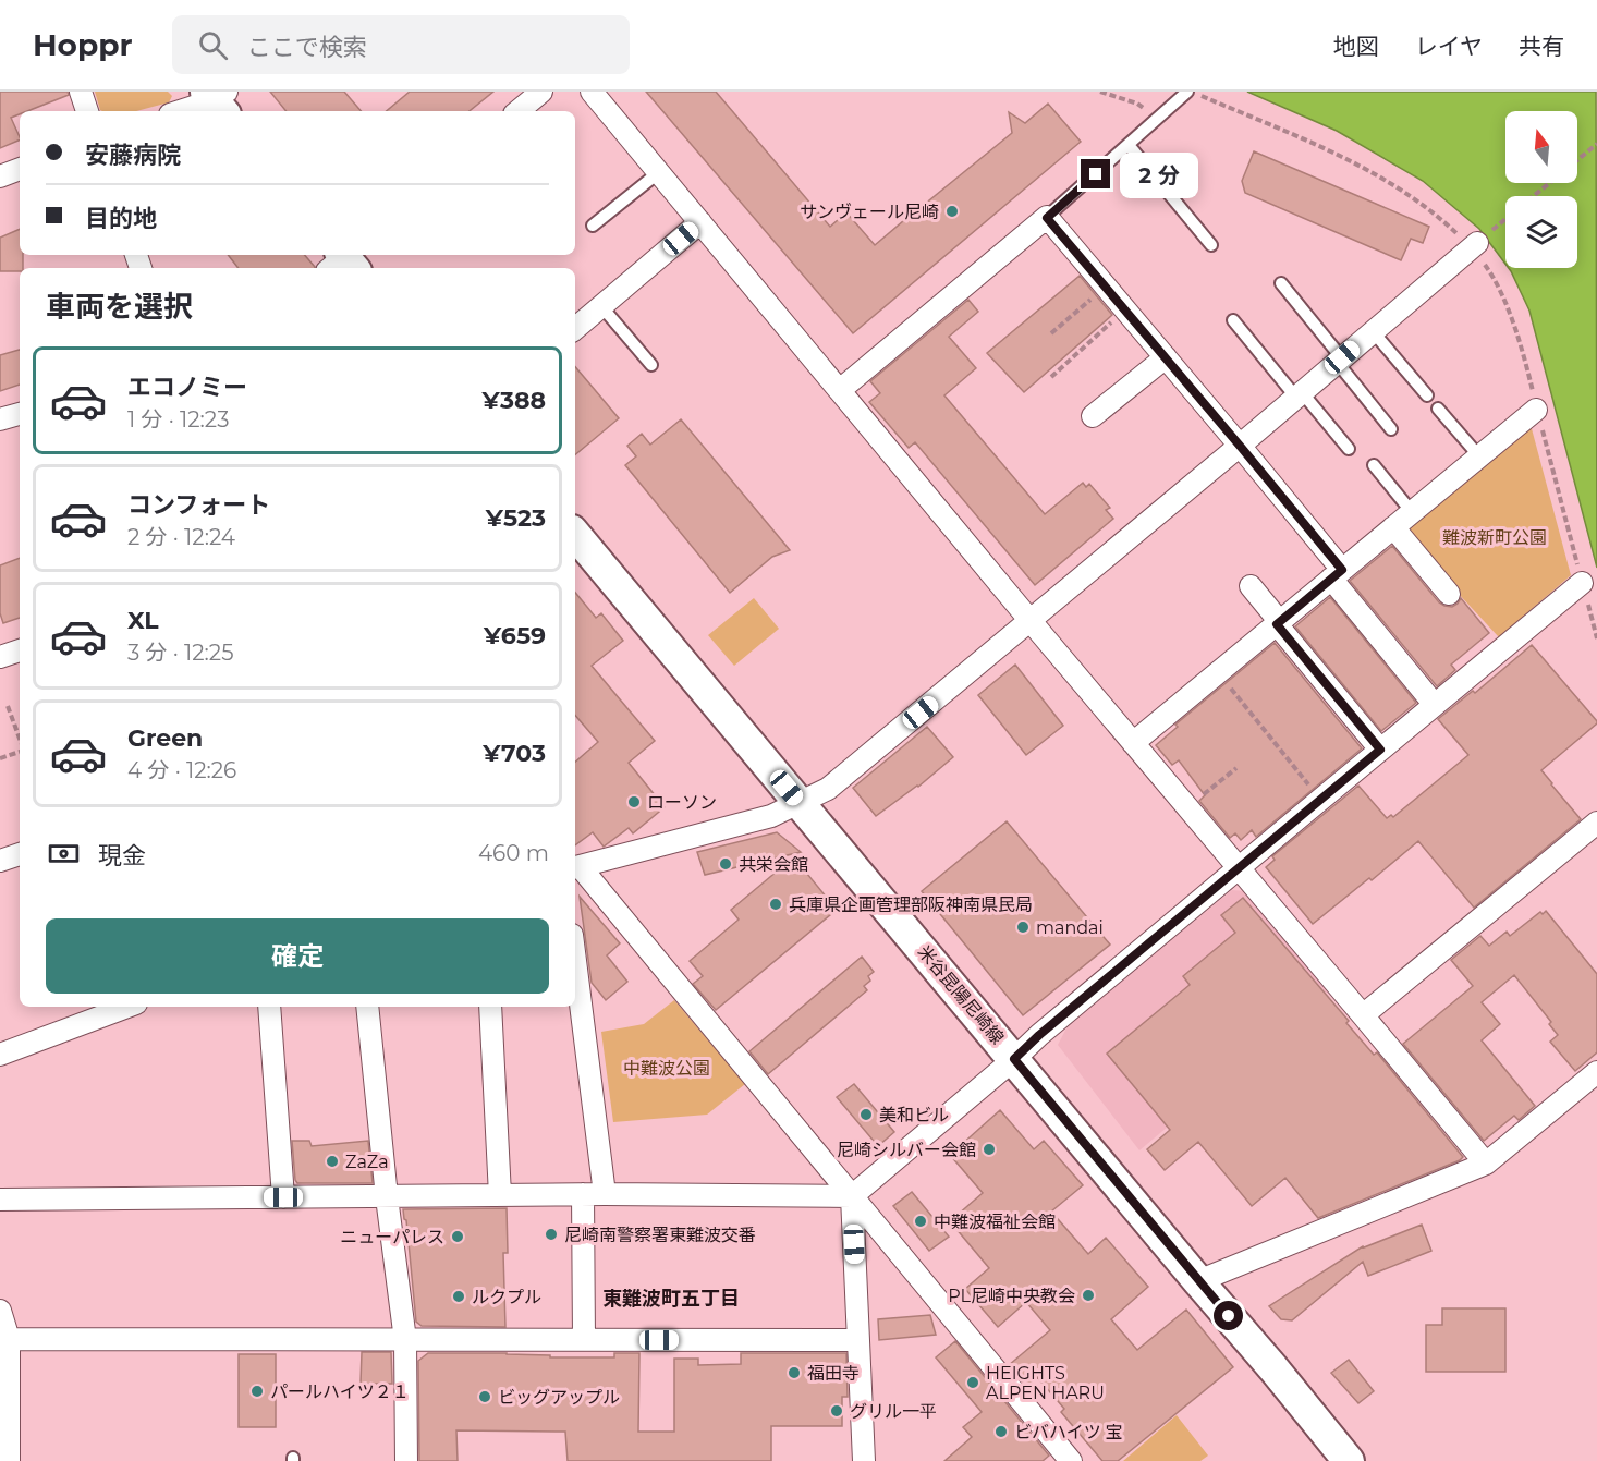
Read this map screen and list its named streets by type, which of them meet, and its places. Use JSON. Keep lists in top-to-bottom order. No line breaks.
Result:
{"streets":{"main road":["米谷昆陽尼崎線"]},"districts":["東難波町五丁目"],"parks":["難波新町公園","中難波公園"],"places":["サンヴェール尼崎","ローソン","共栄会館","兵庫県企画管理部阪神南県民局","mandai","美和ビル","尼崎シルバー会館","ZaZa","中難波福祉会館","尼崎南警察署東難波交番","ニューパレス","PL尼崎中央教会","ルクプル","福田寺","HEIGHTS ALPEN HARU","パールハイツ２１","ビッグアップル","グリル一平","ビバハイツ 宝"],"north":"top","page":{"header":"Hoppr","search":"ここで検索","nav":["地図","レイヤ","共有"],"banner":["安藤病院","目的地"],"bubble":"2 分","heading":"車両を選択","list":[{"name":"エコノミー","note":"1 分 · 12:23","value":"¥388"},{"name":"コンフォート","note":"2 分 · 12:24","value":"¥523"},{"name":"XL","note":"3 分 · 12:25","value":"¥659"},{"name":"Green","note":"4 分 · 12:26","value":"¥703"}],"pay":["現金","460 m"],"buttons":"確定"}}
